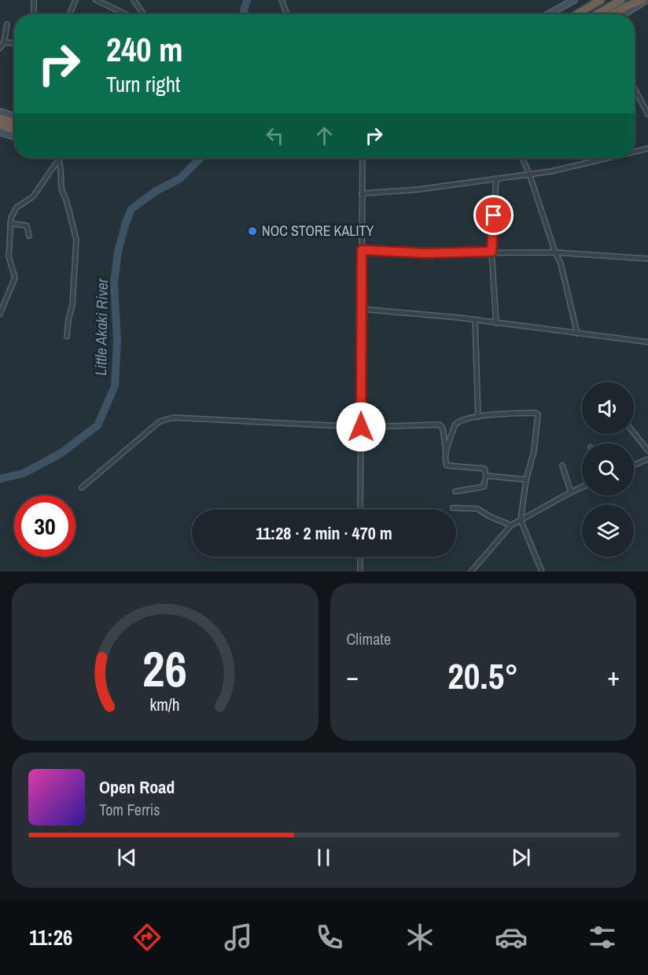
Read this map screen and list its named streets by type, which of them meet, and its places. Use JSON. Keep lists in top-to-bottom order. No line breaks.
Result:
{"water":["Little Akaki River"],"places":["NOC STORE KALITY"],"page":{"turn":["240 m","Turn right"],"limit":"30","trip":"11:28 · 2 min · 470 m","tile":"Climate","heat":["−","20.5°","+"],"song":["Open Road","Tom Ferris"],"tabs":"11:26","gauge":["26","km/h"]}}
